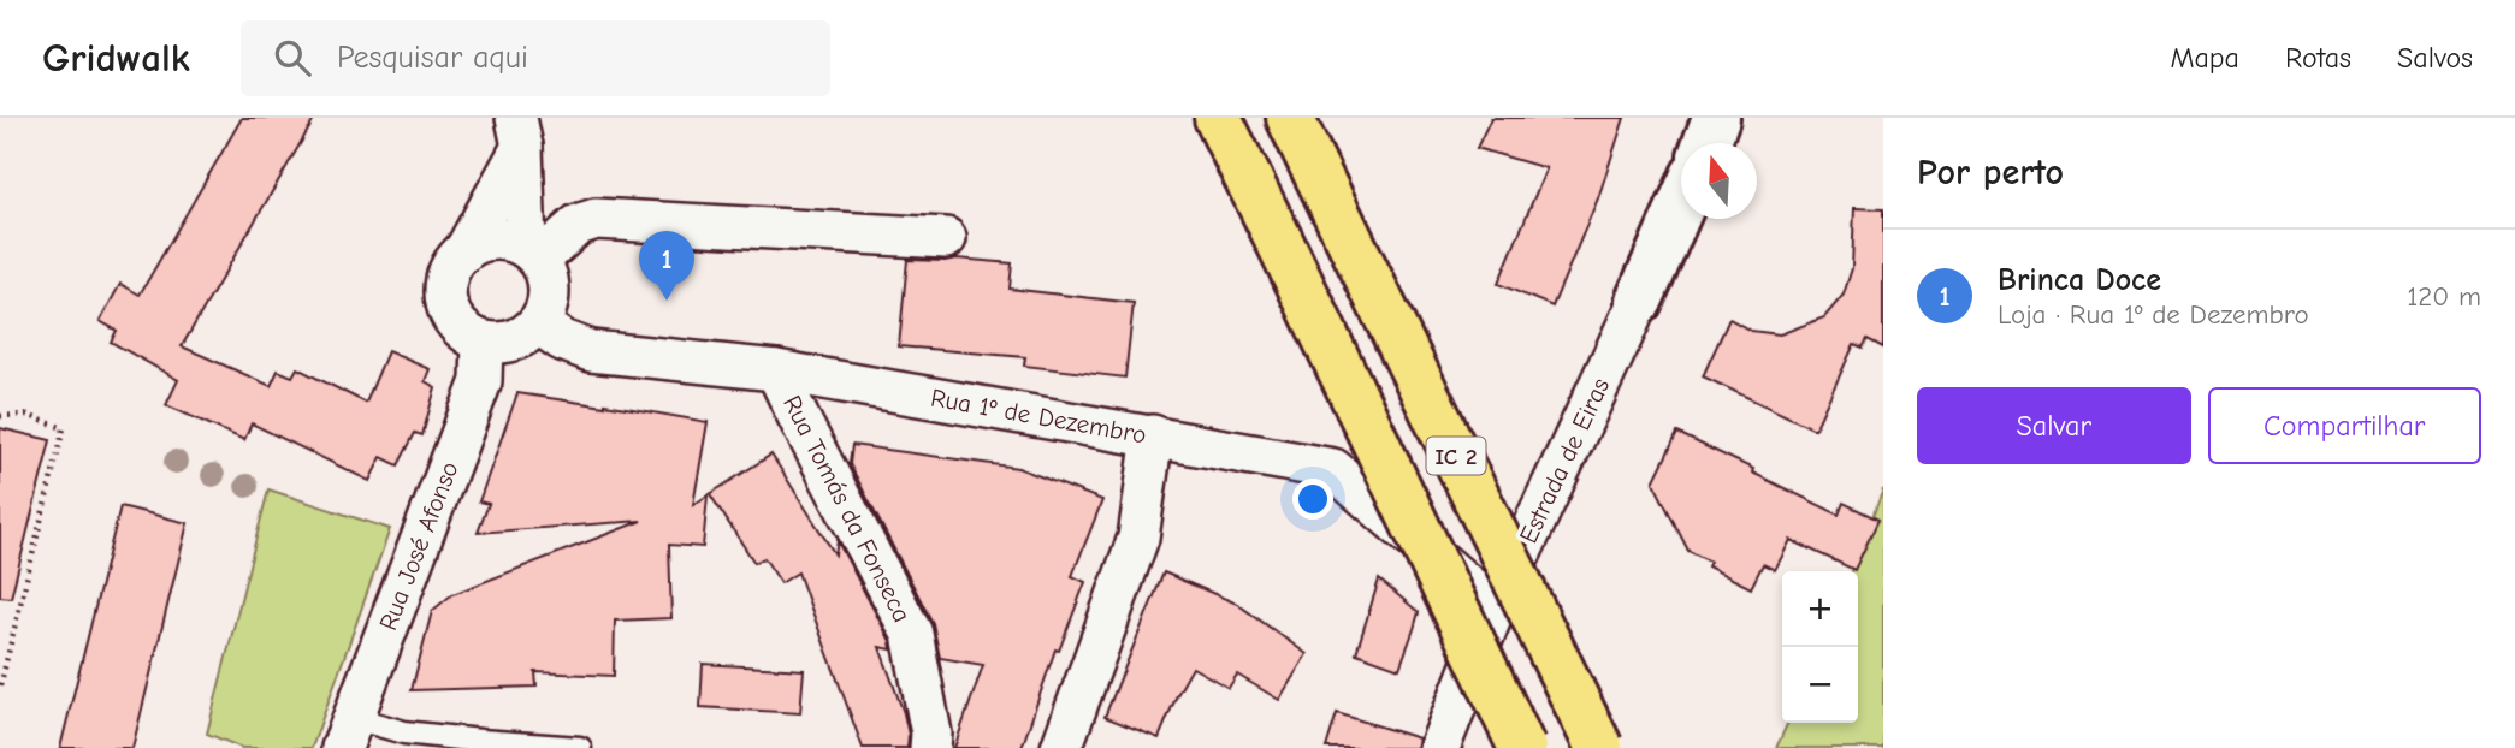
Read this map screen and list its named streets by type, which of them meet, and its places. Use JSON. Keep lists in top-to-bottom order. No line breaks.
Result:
{"streets":{"highway":["IC 2"],"street":["Rua 1º de Dezembro","Estrada de Eiras","Rua Tomás da Fonseca","Rua José Afonso"]},"crossings":[["Rua 1º de Dezembro","Estrada de Eiras"],["Rua 1º de Dezembro","Rua Tomás da Fonseca"],["Rua 1º de Dezembro","Rua José Afonso"]],"north":"top","page":{"header":"Gridwalk","search":"Pesquisar aqui","nav":["Mapa","Rotas","Salvos"],"heading":"Por perto","list":[{"mark":"1","name":"Brinca Doce","note":"Loja · Rua 1º de Dezembro","value":"120 m"}],"pins":"1","buttons":["Salvar","Compartilhar"],"map_buttons":["+","−"]}}
